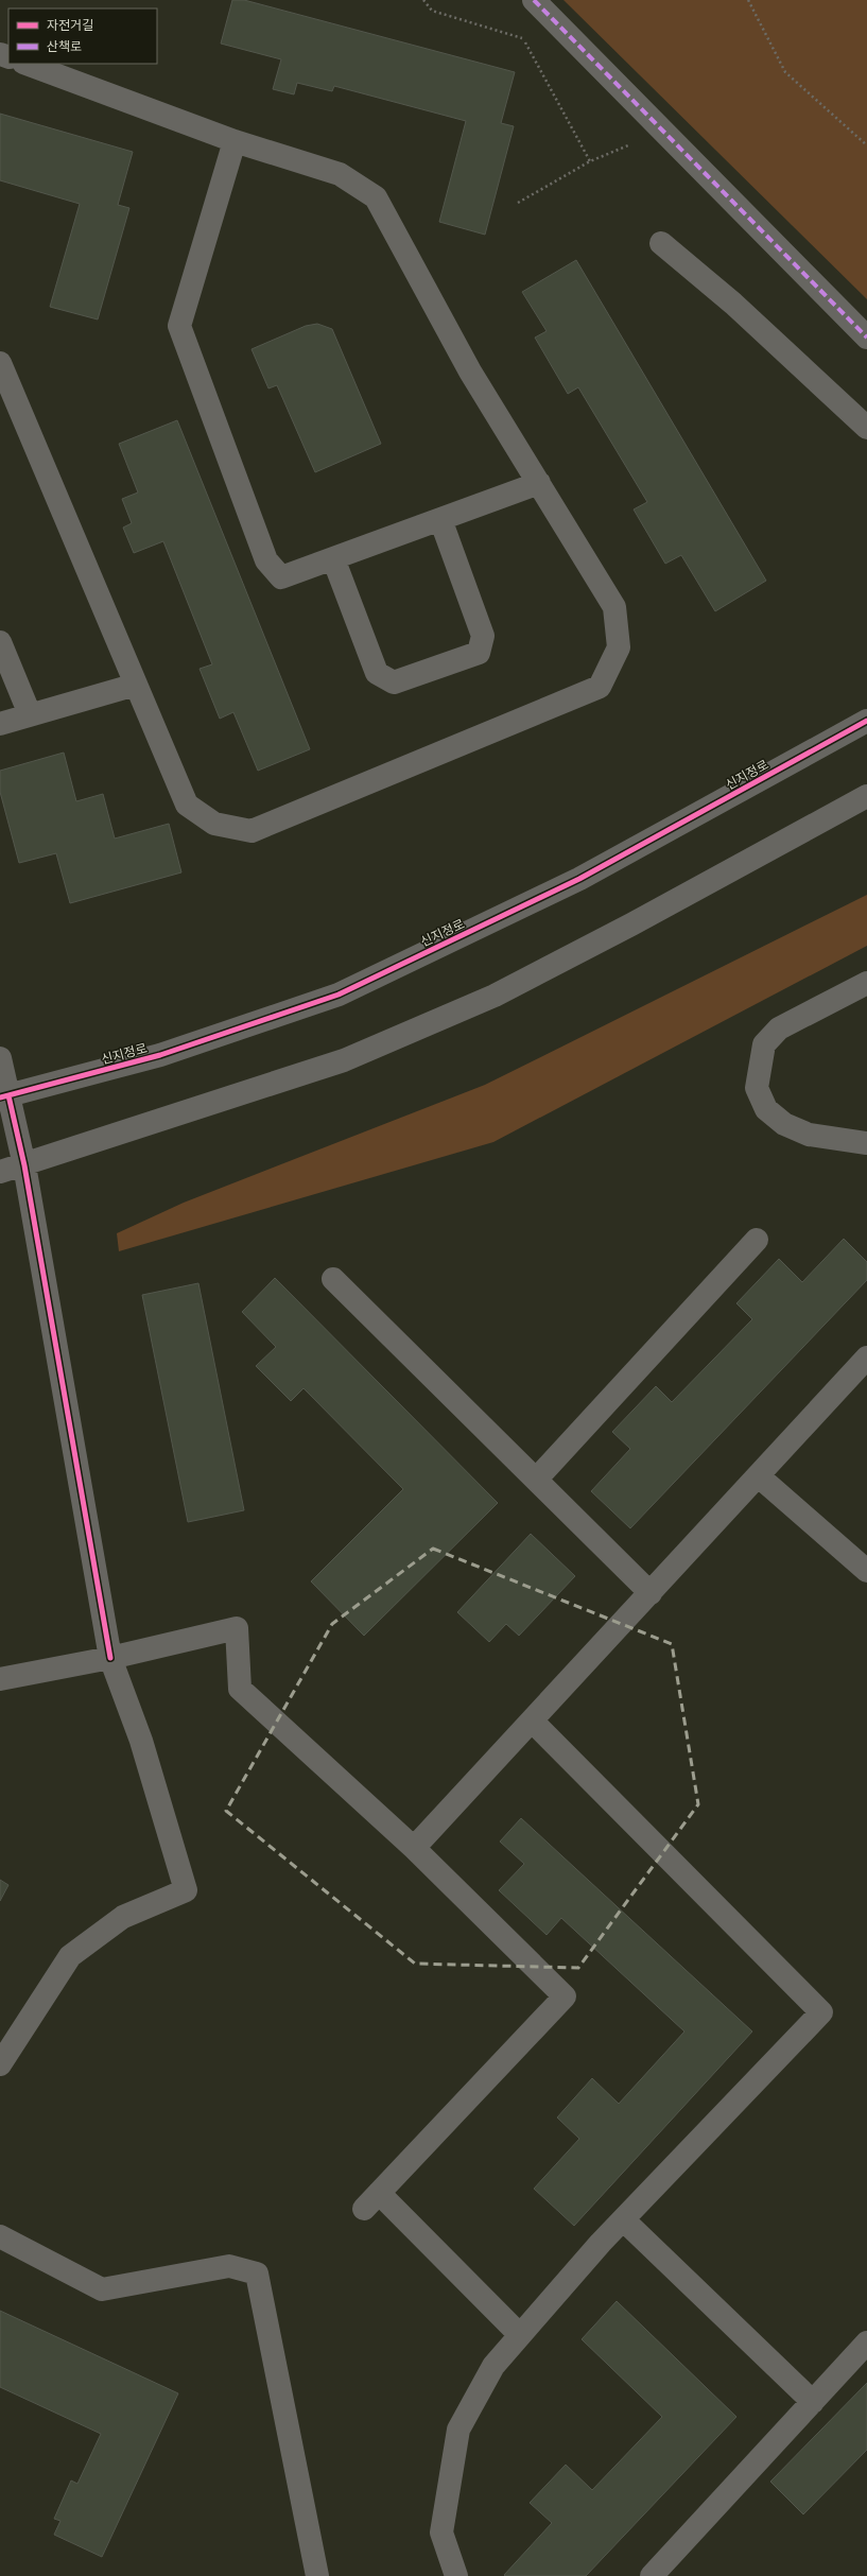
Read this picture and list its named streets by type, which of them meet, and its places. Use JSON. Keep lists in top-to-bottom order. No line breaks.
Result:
{"streets":{"street":["신지정로"]},"legend":["자전거길","산책로"]}
